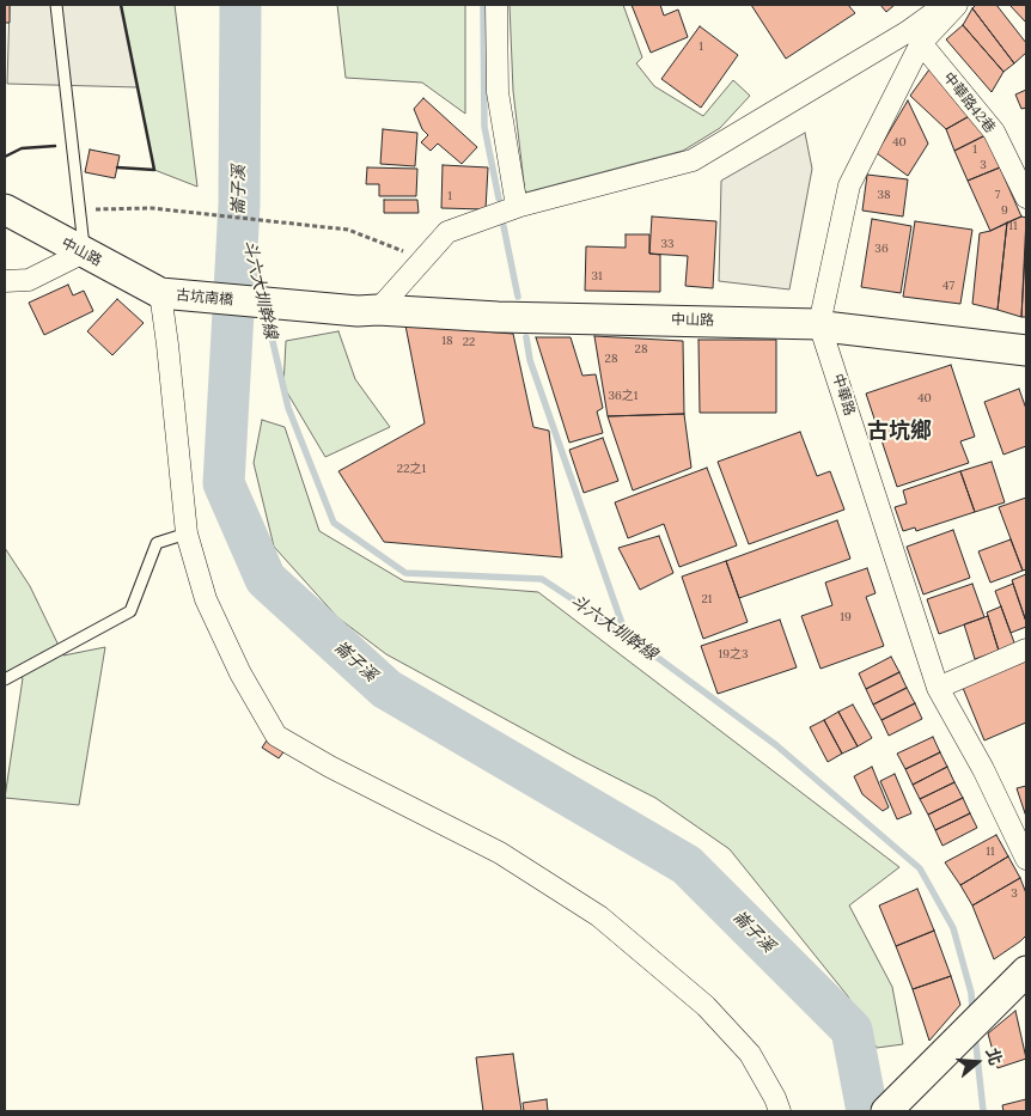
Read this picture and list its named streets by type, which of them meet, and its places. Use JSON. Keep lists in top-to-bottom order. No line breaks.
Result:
{"streets":{"main road":["中山路","古坑南橋"],"street":["中華路42巷","中華路"]},"crossings":[["中華路42巷","中華路"],["中山路","古坑南橋"],["中山路","中華路"]],"districts":["古坑鄉"],"water":["崙子溪","斗六大圳幹線"],"house_numbers":["1","40","1","3","38","7","1","9","11","33","36","31","47","18","22","28","28","36之1","40","22之1","21","19","19之3","11","3"],"north":"right"}
